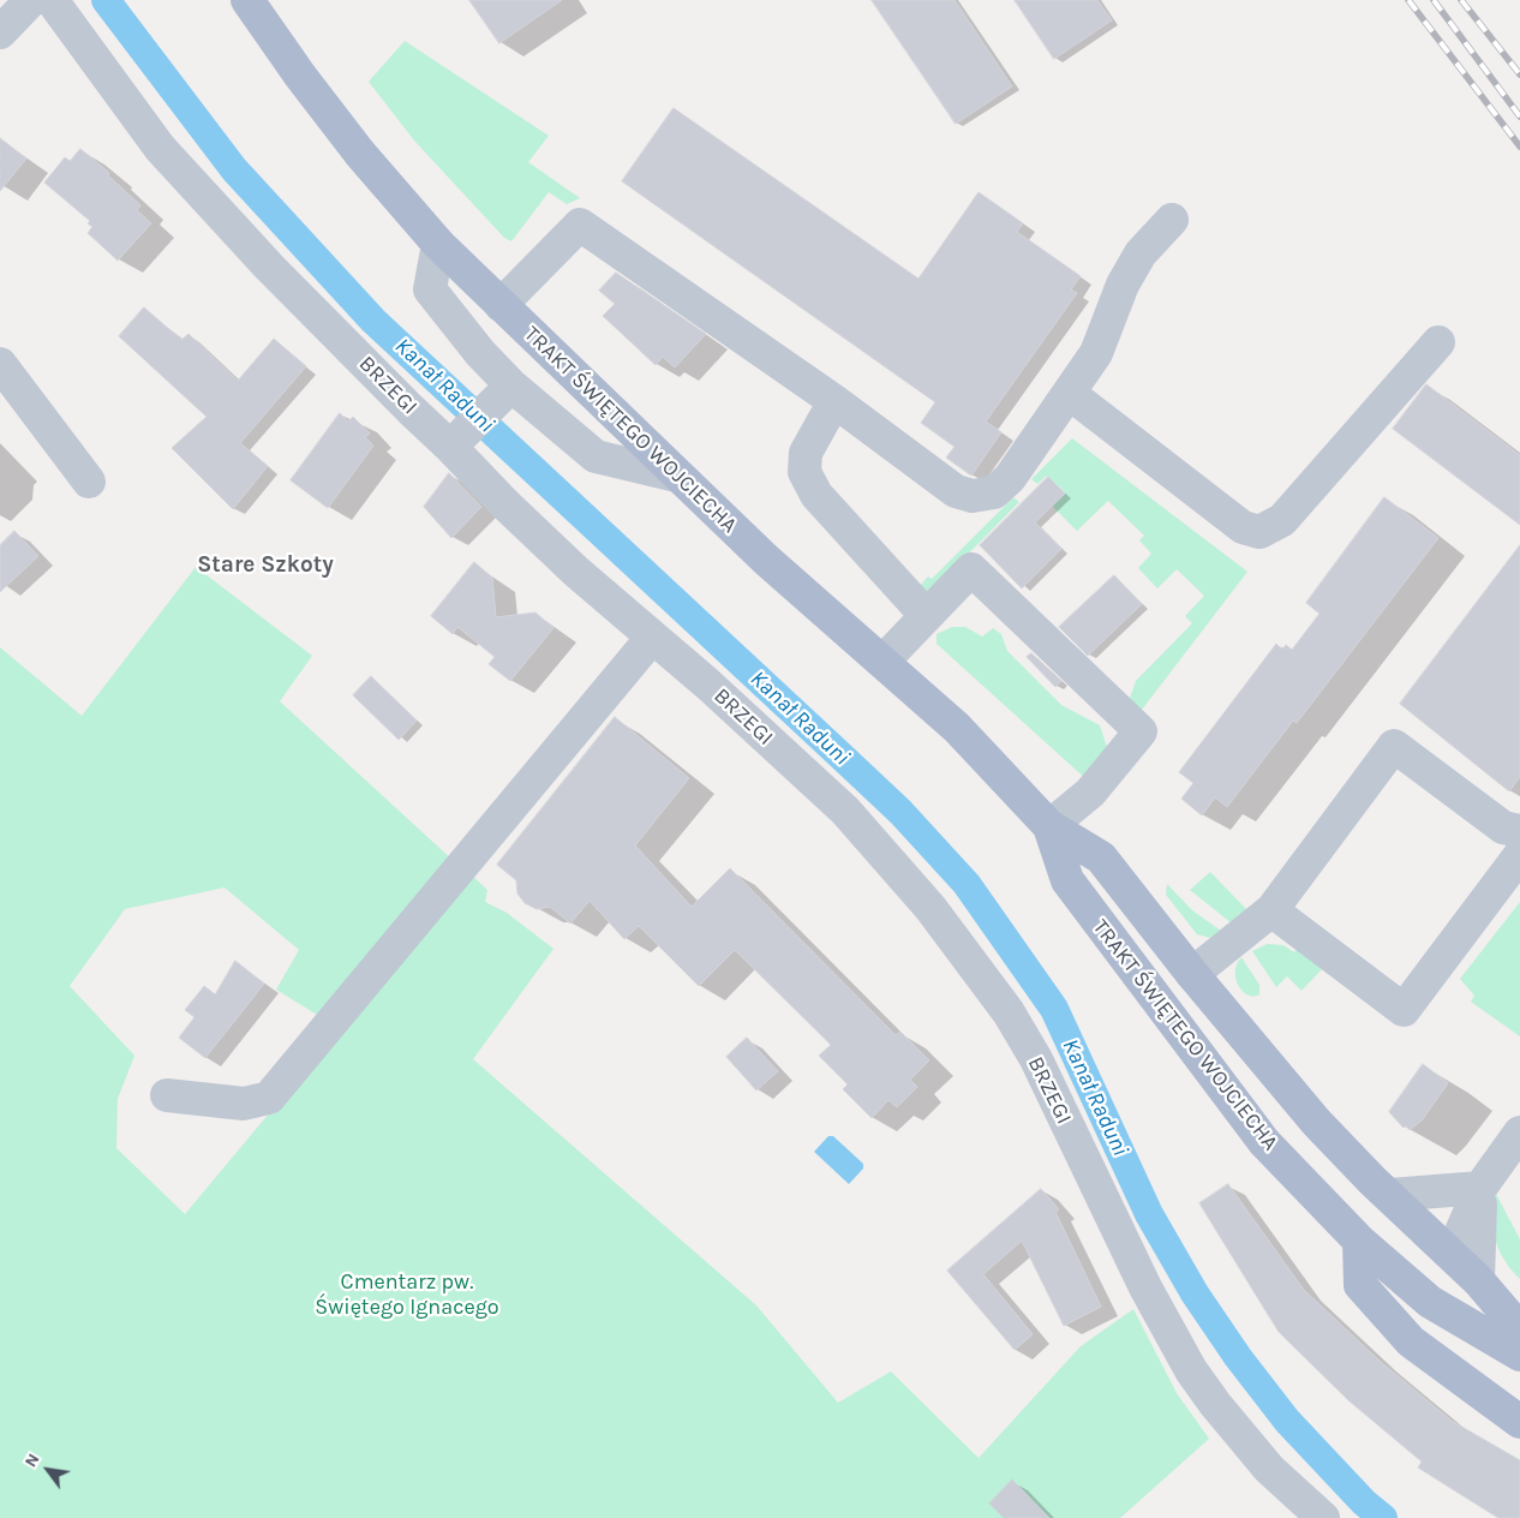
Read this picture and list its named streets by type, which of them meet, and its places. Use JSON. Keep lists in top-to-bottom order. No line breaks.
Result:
{"streets":{"main road":["TRAKT ŚWIĘTEGO WOJCIECHA"],"street":["BRZEGI"]},"districts":["Stare Szkoty"],"water":["Kanał Raduni"],"parks":["Cmentarz pw. Świętego Ignacego"],"north":"top left"}
